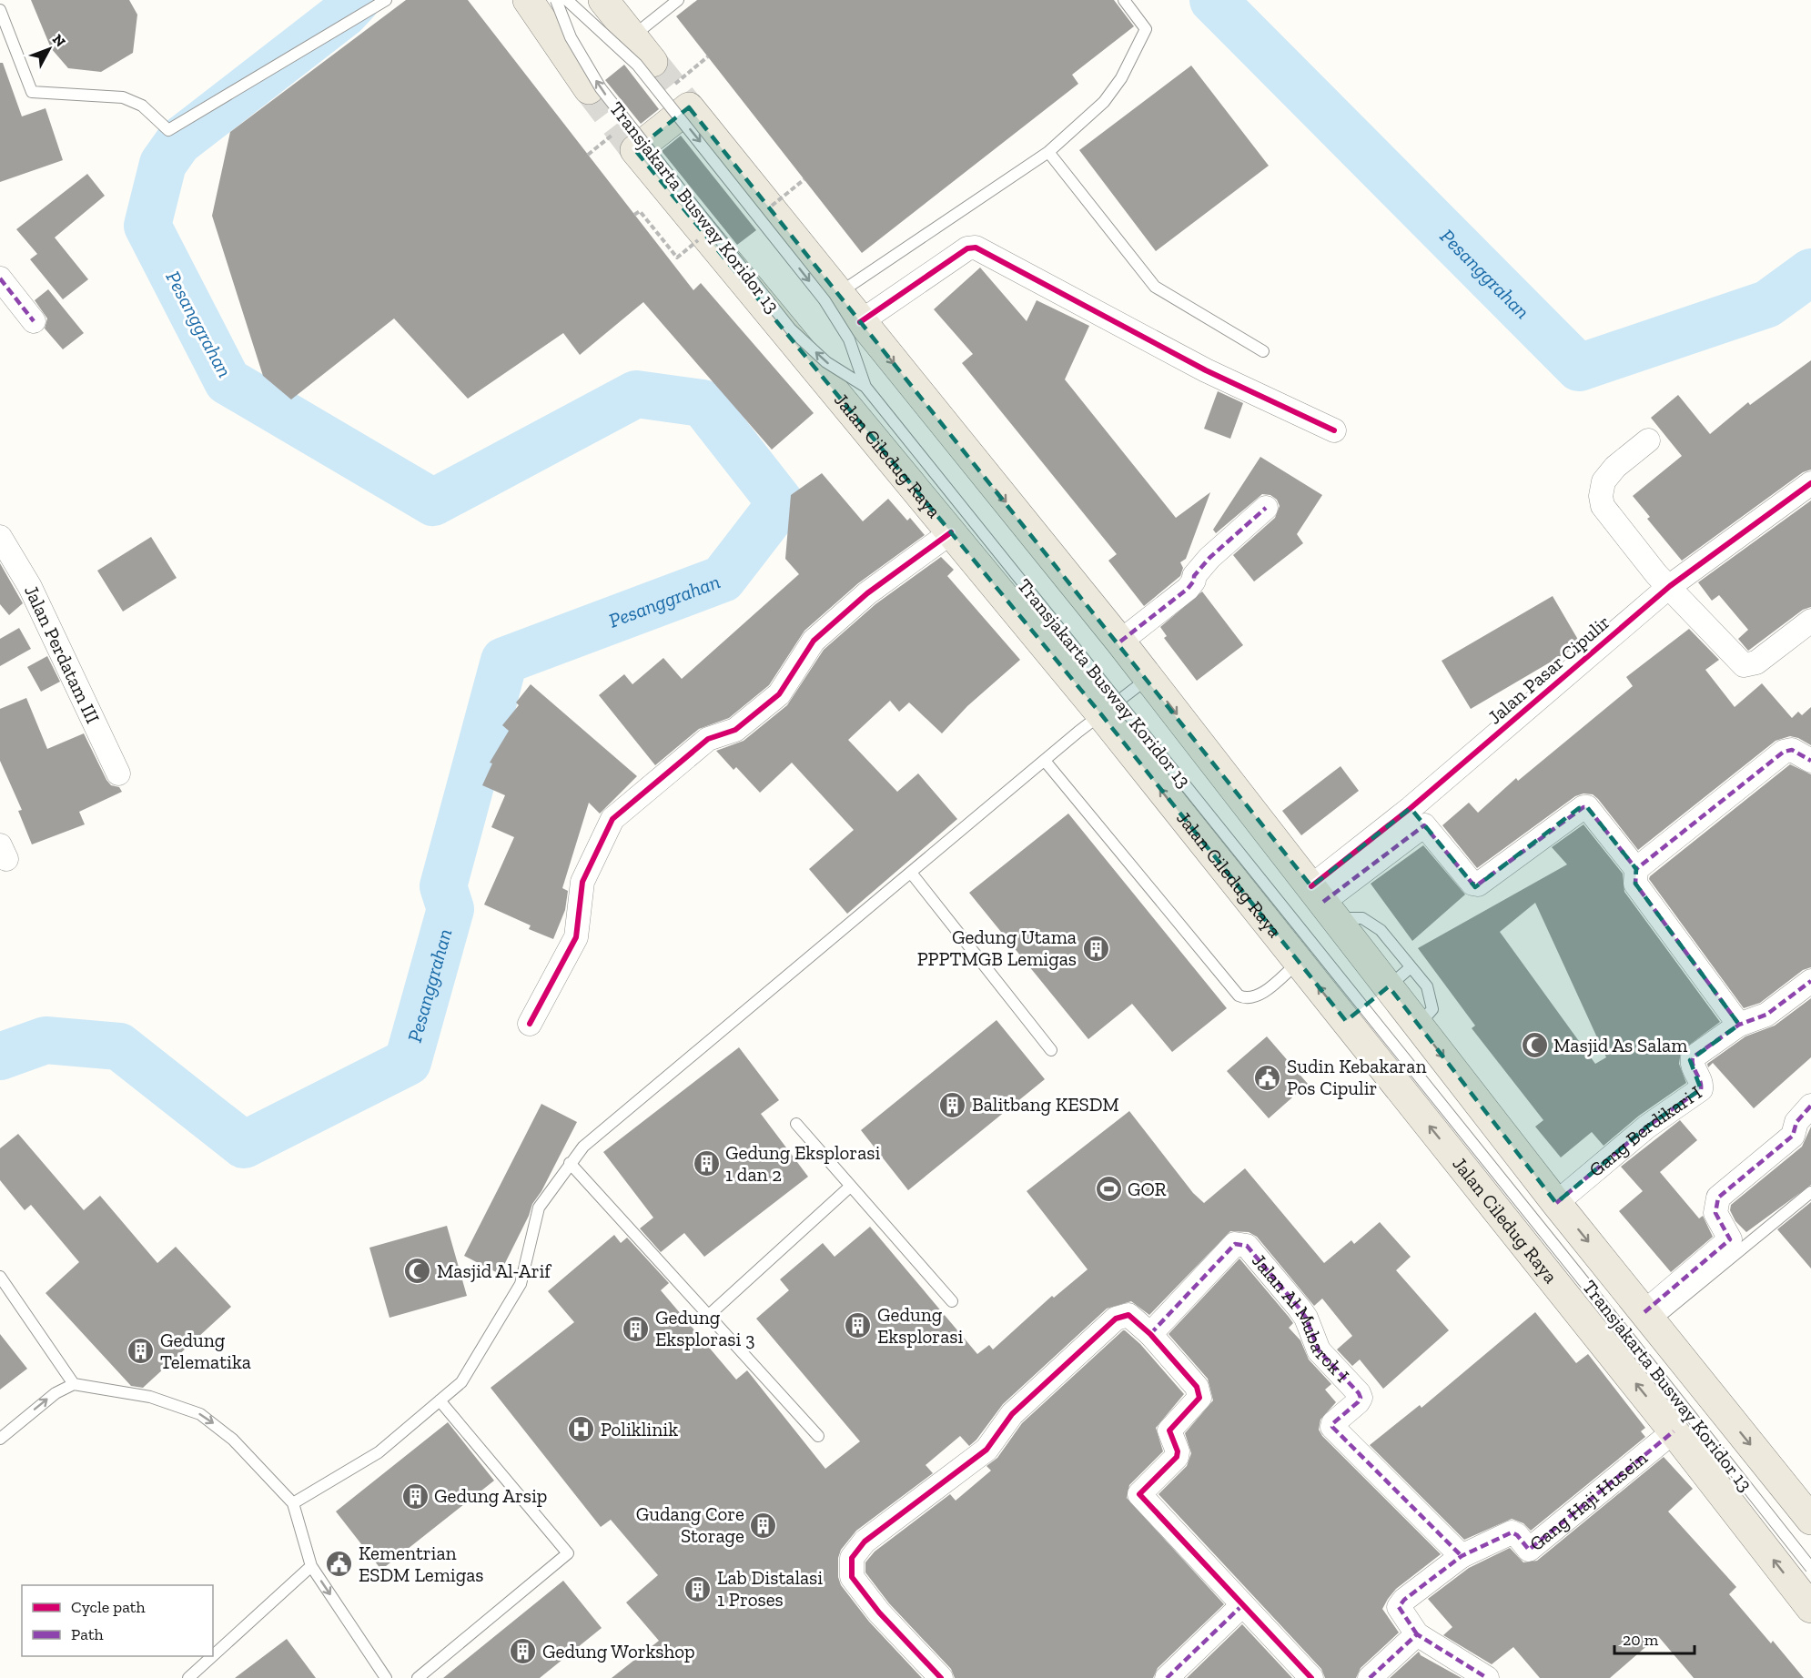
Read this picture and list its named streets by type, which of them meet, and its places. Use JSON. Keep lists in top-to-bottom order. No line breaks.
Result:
{"streets":{"main road":["Jalan Ciledug Raya"],"street":["Jalan Perdatam III","Jalan Pasar Cipulir","Gang Berdikari I","Jalan Al Mubarok I","Gang Haji Husein"],"lane":["Transjakarta Busway Koridor 13"]},"crossings":[["Jalan Ciledug Raya","Gang Haji Husein"],["Jalan Al Mubarok I","Gang Haji Husein"]],"water":["Pesanggrahan"],"places":{"building":["Gedung Utama PPPTMGB Lemigas","Balitbang KESDM","Gedung Eksplorasi 1 dan 2","Gedung Eksplorasi","Gedung Eksplorasi 3","Gedung Telematika","Gedung Arsip","Gudang Core Storage","Lab Distalasi 1 Proses","Gedung Workshop"],"mosque":["Masjid As Salam","Masjid Al-Arif"],"public building":["Sudin Kebakaran Pos Cipulir","Kementrian ESDM Lemigas"],"sports":["GOR"],"hospital":["Poliklinik"]},"legend":["Cycle path","Path"],"scale_bar":"20 m","north":"top right"}
